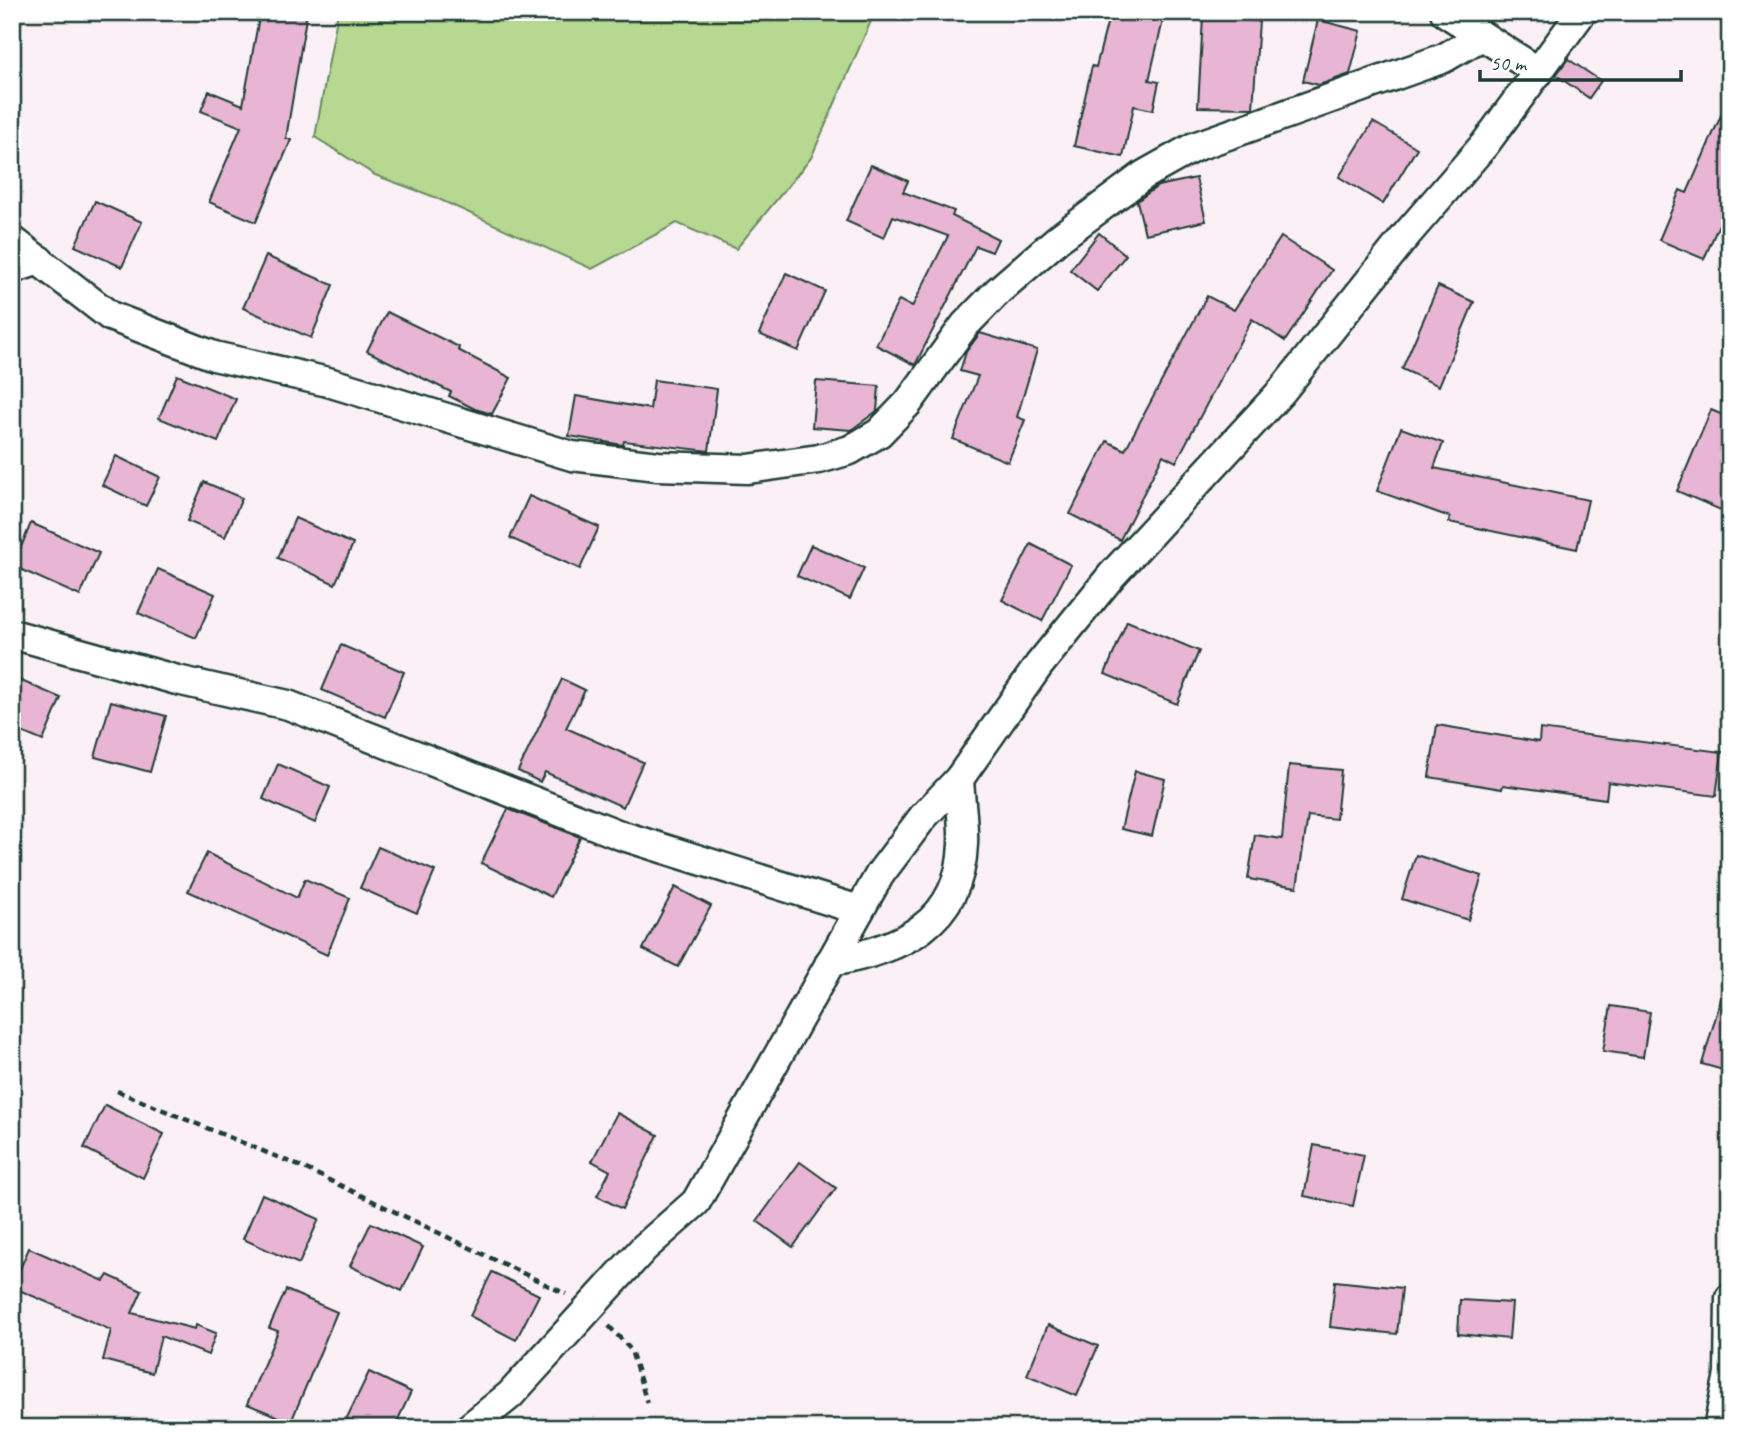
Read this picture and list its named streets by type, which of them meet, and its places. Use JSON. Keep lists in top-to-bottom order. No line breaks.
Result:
{"scale_bar":"50 m"}
